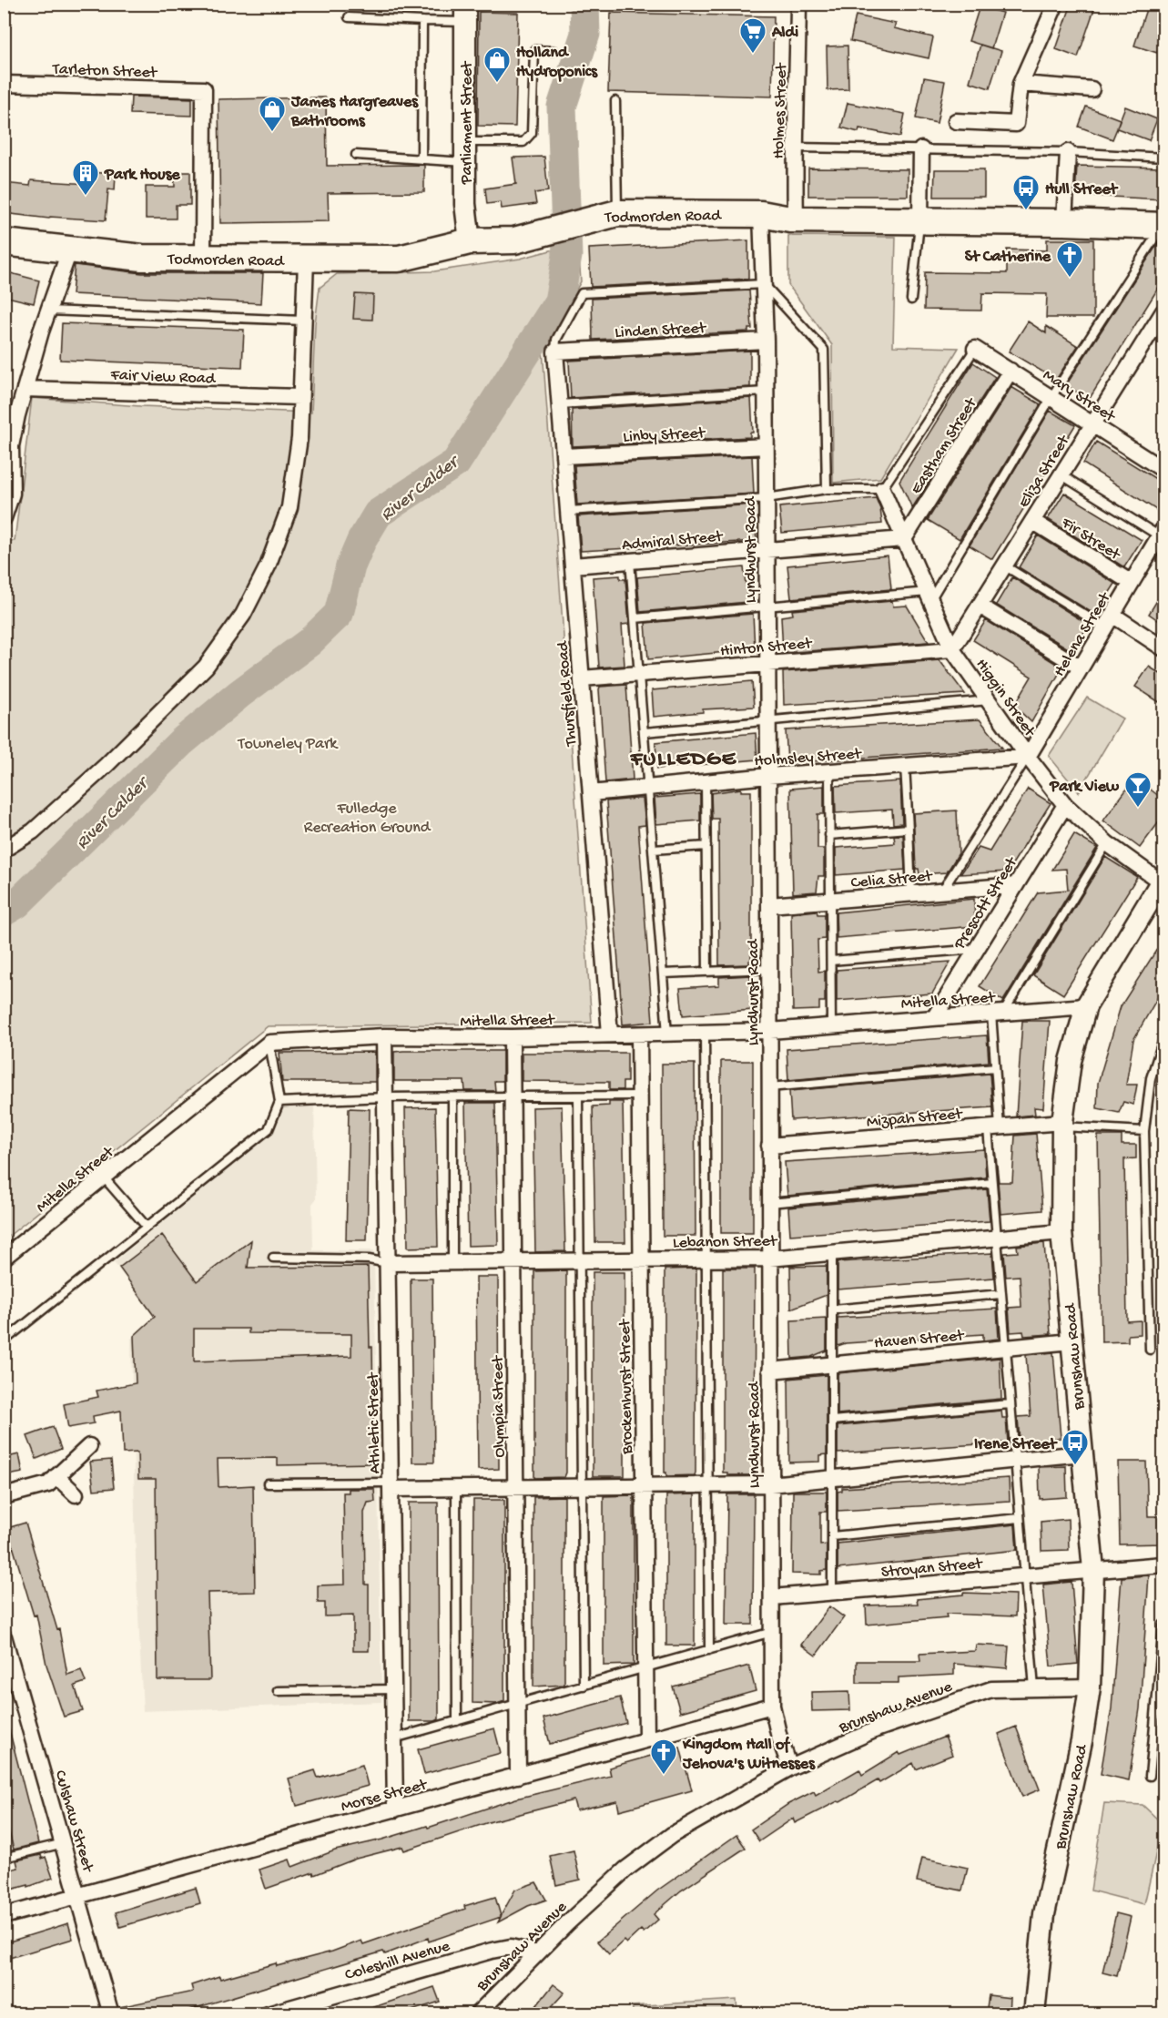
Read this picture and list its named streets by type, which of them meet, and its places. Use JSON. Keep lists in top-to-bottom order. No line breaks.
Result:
{"streets":{"highway":["Todmorden Road"],"street":["Tarleton Street","Holmes Street","Parliament Street","Linden Street","Fair View Road","Mary Street","Linby Street","Eastham Street","Eliza Street","Fir Street","Admiral Street","Lyndhurst Road","Helena Street","Hinton Street","Thursfield Road","Higgin Street","Holmsley Street","Celia Street","Prescott Street","Mitella Street","Mizpah Street","Lebanon Street","Haven Street","Brunshaw Road","Brockenhurst Street","Olympia Street","Athletic Street","Stroyan Street","Brunshaw Avenue","Morse Street","Culshaw Street","Coleshill Avenue"]},"crossings":[["Tarleton Street","Todmorden Road"],["Holmes Street","Todmorden Road"],["Parliament Street","Todmorden Road"],["Todmorden Road","Lyndhurst Road"],["Linden Street","Lyndhurst Road"],["Linden Street","Thursfield Road"],["Mary Street","Eastham Street"],["Mary Street","Eliza Street"],["Linby Street","Lyndhurst Road"],["Linby Street","Thursfield Road"],["Eastham Street","Admiral Street"],["Eastham Street","Higgin Street"],["Eliza Street","Fir Street"],["Eliza Street","Hinton Street"],["Eliza Street","Higgin Street"],["Fir Street","Helena Street"],["Admiral Street","Lyndhurst Road"],["Admiral Street","Thursfield Road"],["Admiral Street","Higgin Street"],["Lyndhurst Road","Hinton Street"],["Lyndhurst Road","Holmsley Street"],["Lyndhurst Road","Celia Street"],["Lyndhurst Road","Mitella Street"],["Lyndhurst Road","Mizpah Street"],["Lyndhurst Road","Lebanon Street"],["Lyndhurst Road","Haven Street"],["Lyndhurst Road","Stroyan Street"],["Lyndhurst Road","Brunshaw Avenue"],["Lyndhurst Road","Morse Street"],["Helena Street","Higgin Street"],["Helena Street","Holmsley Street"],["Hinton Street","Thursfield Road"],["Hinton Street","Higgin Street"],["Thursfield Road","Holmsley Street"],["Thursfield Road","Mitella Street"],["Higgin Street","Holmsley Street"],["Higgin Street","Prescott Street"],["Higgin Street","Brunshaw Road"],["Celia Street","Prescott Street"],["Prescott Street","Mitella Street"],["Mitella Street","Brunshaw Road"],["Mitella Street","Brockenhurst Street"],["Mitella Street","Olympia Street"],["Mitella Street","Athletic Street"],["Mizpah Street","Brunshaw Road"],["Lebanon Street","Brunshaw Road"],["Lebanon Street","Brockenhurst Street"],["Lebanon Street","Olympia Street"],["Lebanon Street","Athletic Street"],["Haven Street","Brunshaw Road"],["Brunshaw Road","Stroyan Street"],["Brunshaw Road","Brunshaw Avenue"],["Brockenhurst Street","Morse Street"],["Olympia Street","Morse Street"],["Athletic Street","Morse Street"],["Brunshaw Avenue","Coleshill Avenue"],["Morse Street","Culshaw Street"]],"districts":["FULLEDGE"],"water":["River Calder"],"parks":["Towneley Park","Fulledge Recreation Ground"],"places":{"supermarket":["Aldi"],"shop":["Holland Hydroponics","James Hargreaves Bathrooms"],"building":["Park House"],"bus stop":["Hull Street","Irene Street"],"church":["St Catherine","Kingdom Hall of Jehova's Witnesses"],"bar":["Park View"]}}
